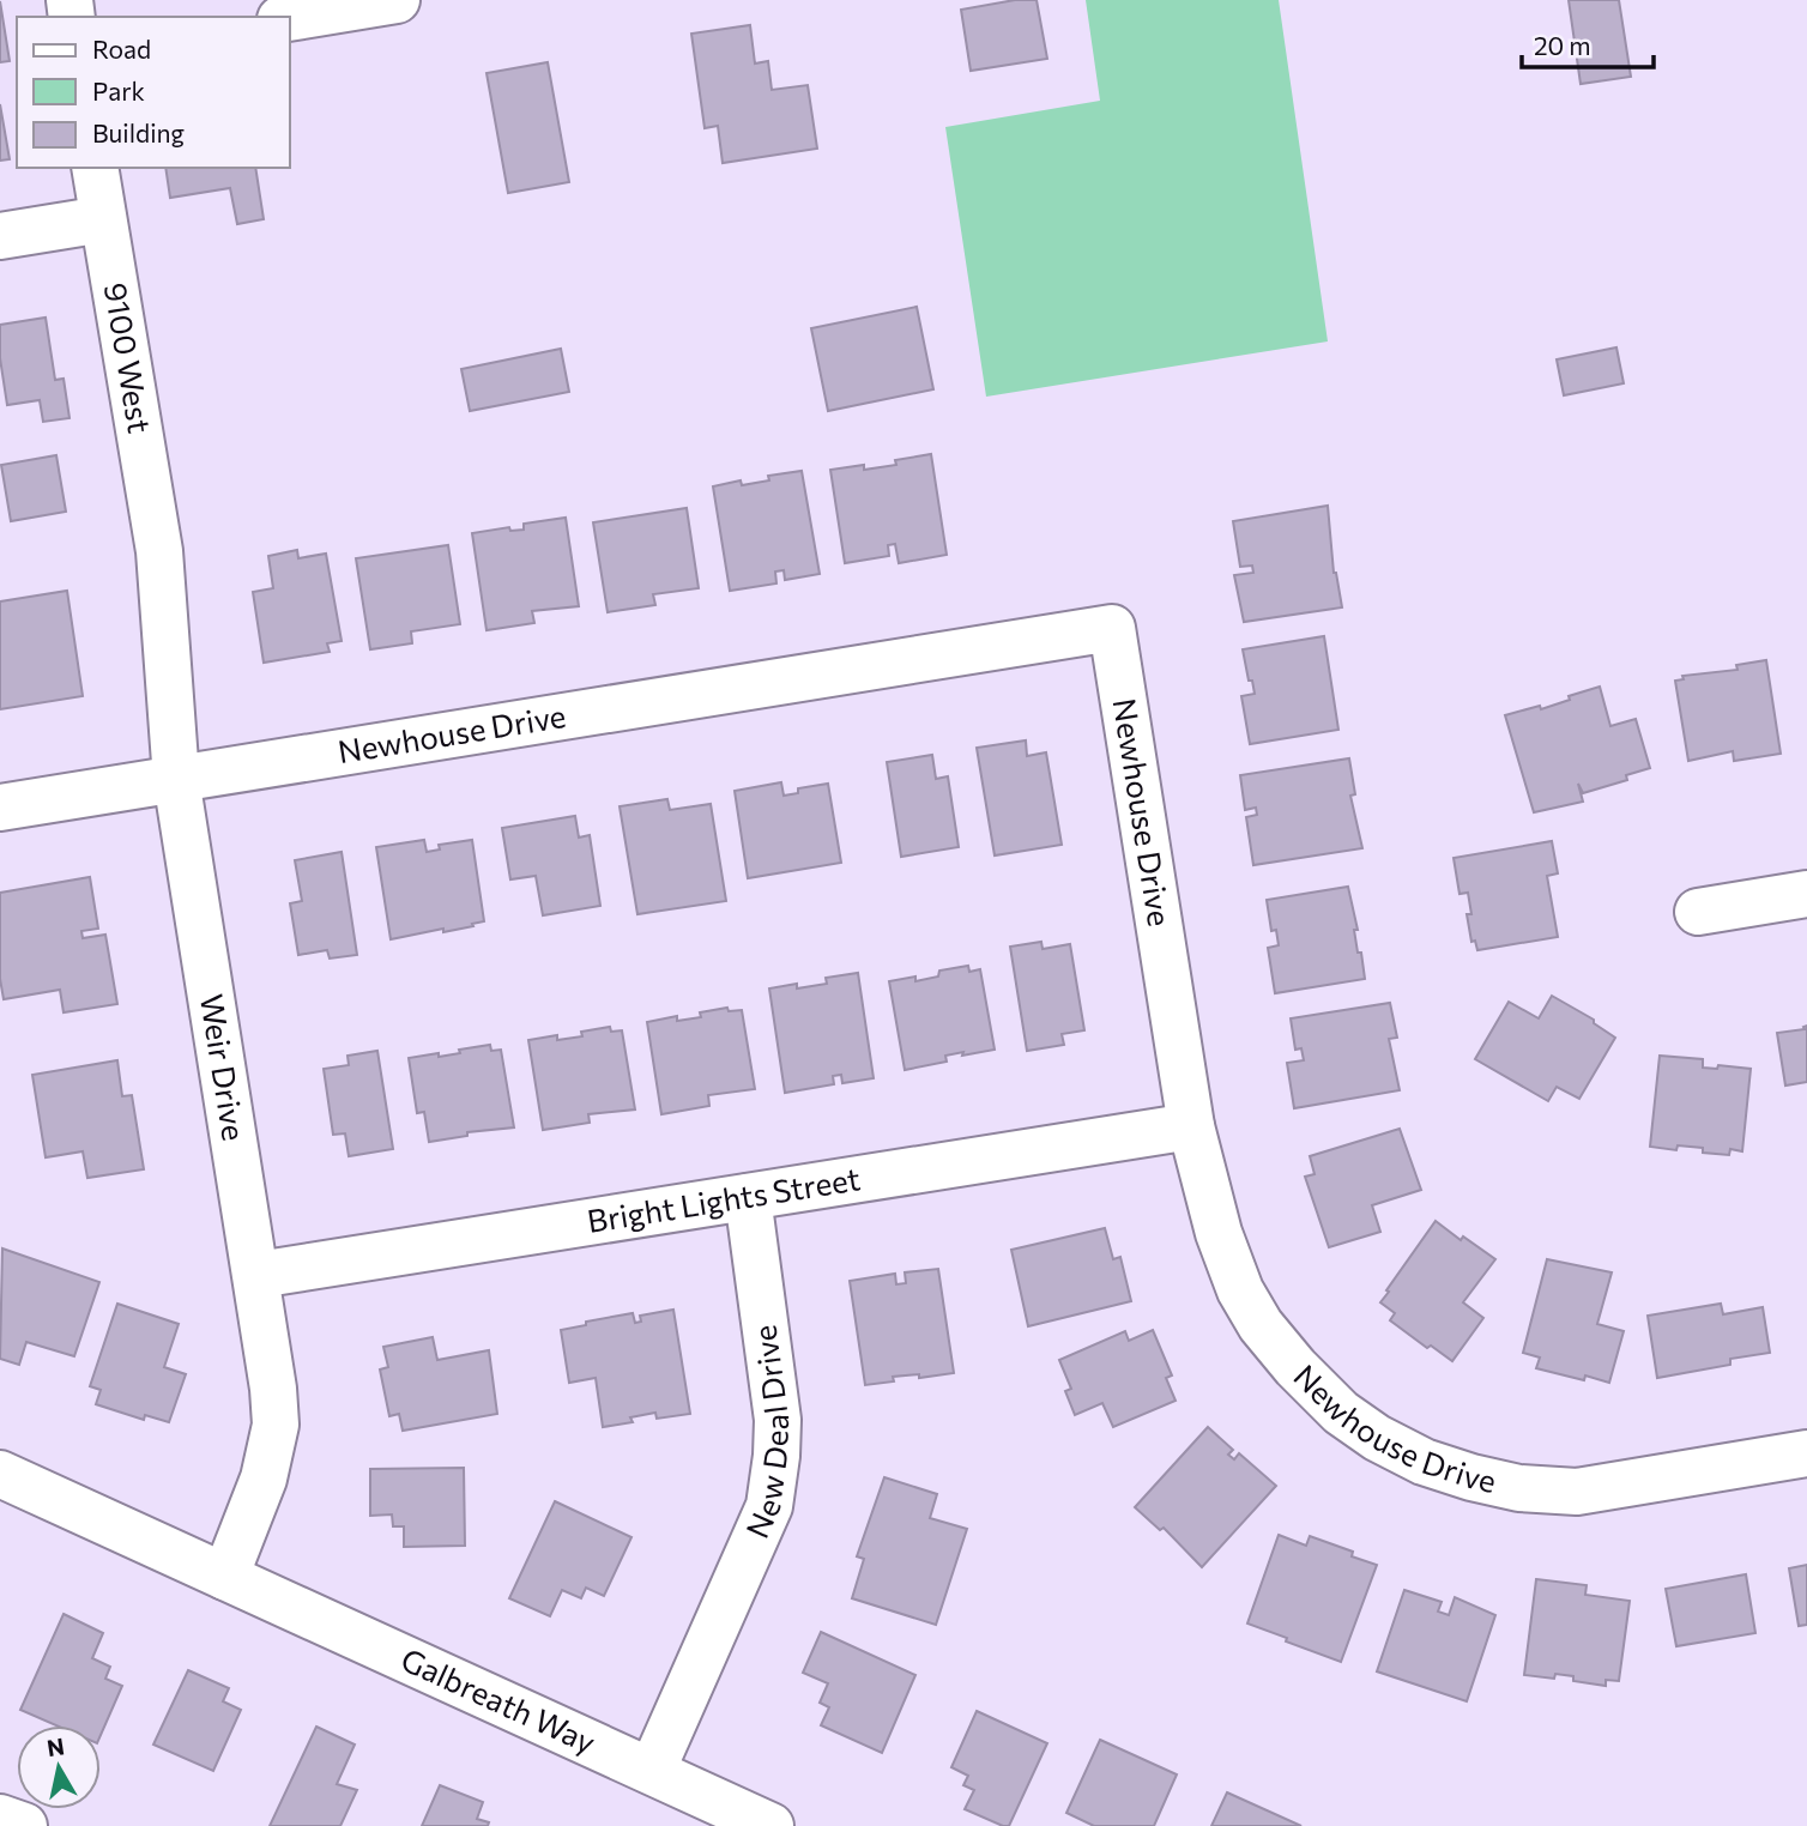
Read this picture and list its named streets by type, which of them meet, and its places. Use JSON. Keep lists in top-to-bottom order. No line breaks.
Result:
{"streets":{"street":["9100 West","Newhouse Drive","Weir Drive","Bright Lights Street","New Deal Drive","Galbreath Way"]},"crossings":[["9100 West","Weir Drive"],["Newhouse Drive","Weir Drive"],["Newhouse Drive","Bright Lights Street"],["Weir Drive","Bright Lights Street"],["Weir Drive","Galbreath Way"],["Bright Lights Street","New Deal Drive"],["New Deal Drive","Galbreath Way"]],"legend":["Road","Park","Building"],"scale_bar":"20 m","north":"top"}
